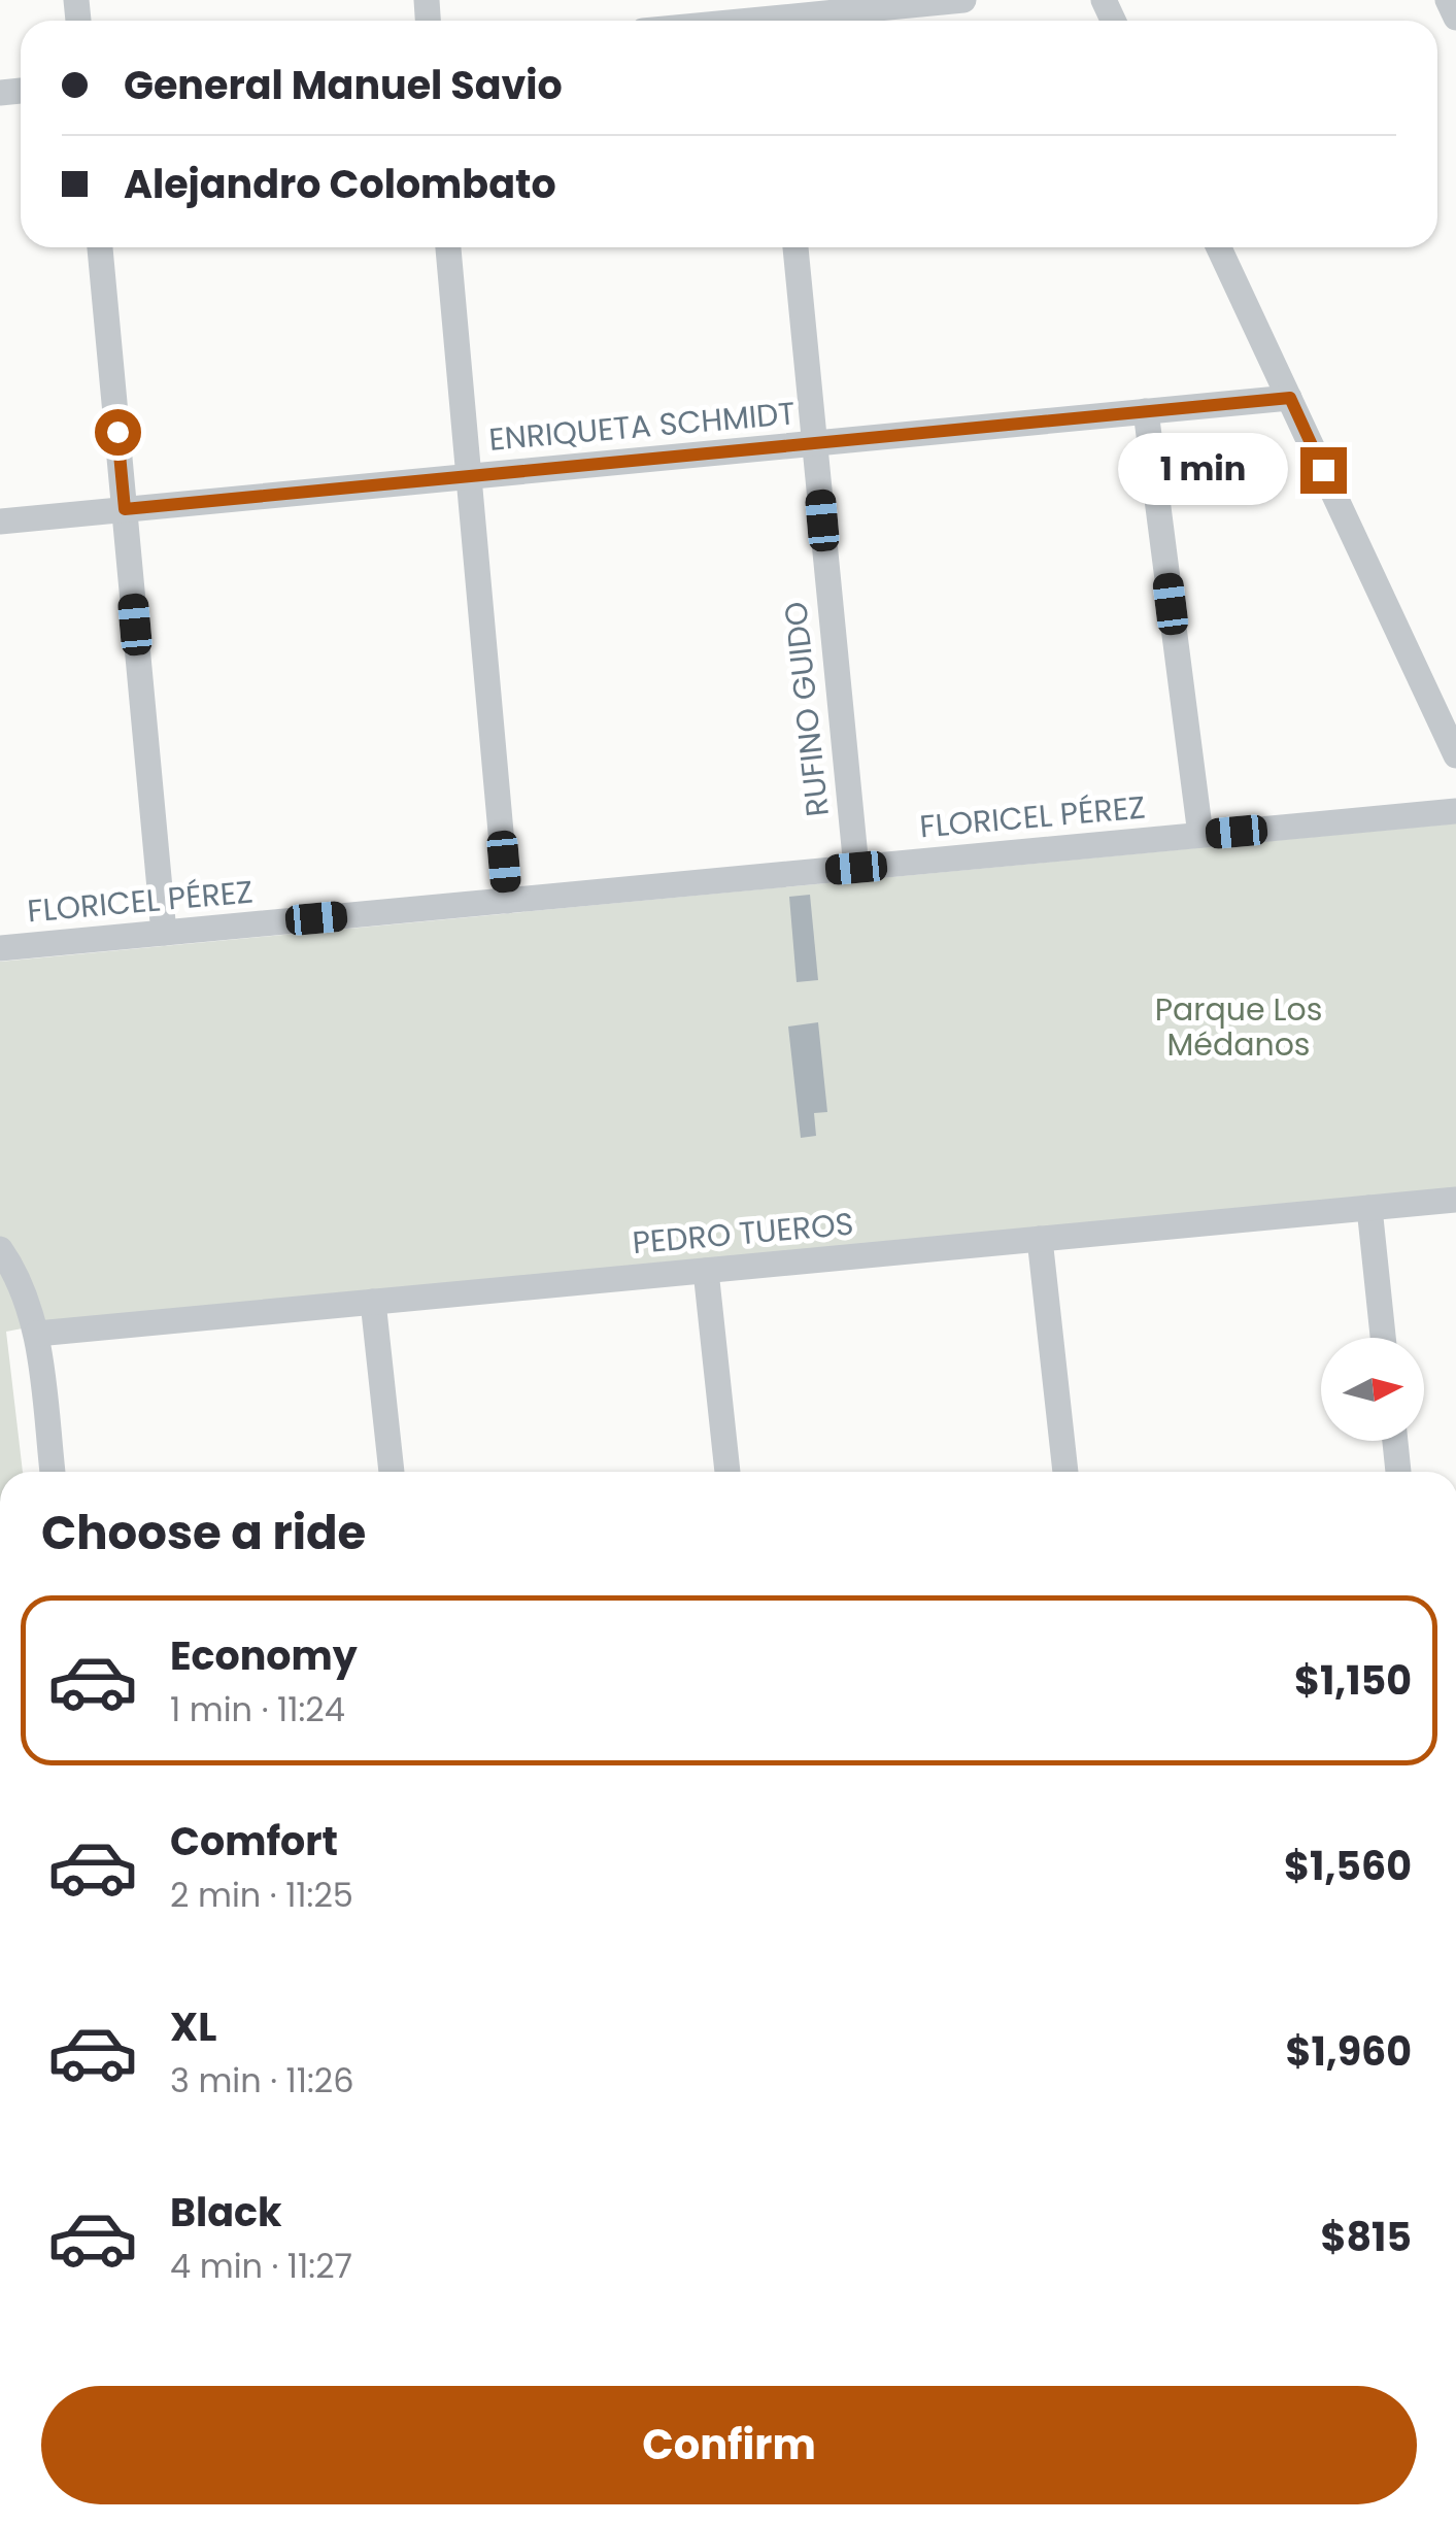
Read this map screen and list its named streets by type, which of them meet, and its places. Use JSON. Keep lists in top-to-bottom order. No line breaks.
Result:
{"streets":{"street":["ENRIQUETA SCHMIDT","RUFINO GUIDO","FLORICEL PÉREZ","PEDRO TUEROS"]},"crossings":[["ENRIQUETA SCHMIDT","RUFINO GUIDO"],["RUFINO GUIDO","FLORICEL PÉREZ"]],"parks":["Parque Los Médanos"],"north":"right","page":{"banner":["General Manuel Savio","Alejandro Colombato"],"bubble":"1 min","heading":"Choose a ride","list":[{"name":"Economy","note":"1 min · 11:24","value":"$1,150"},{"name":"Comfort","note":"2 min · 11:25","value":"$1,560"},{"name":"XL","note":"3 min · 11:26","value":"$1,960"},{"name":"Black","note":"4 min · 11:27","value":"$815"}],"buttons":"Confirm"}}
